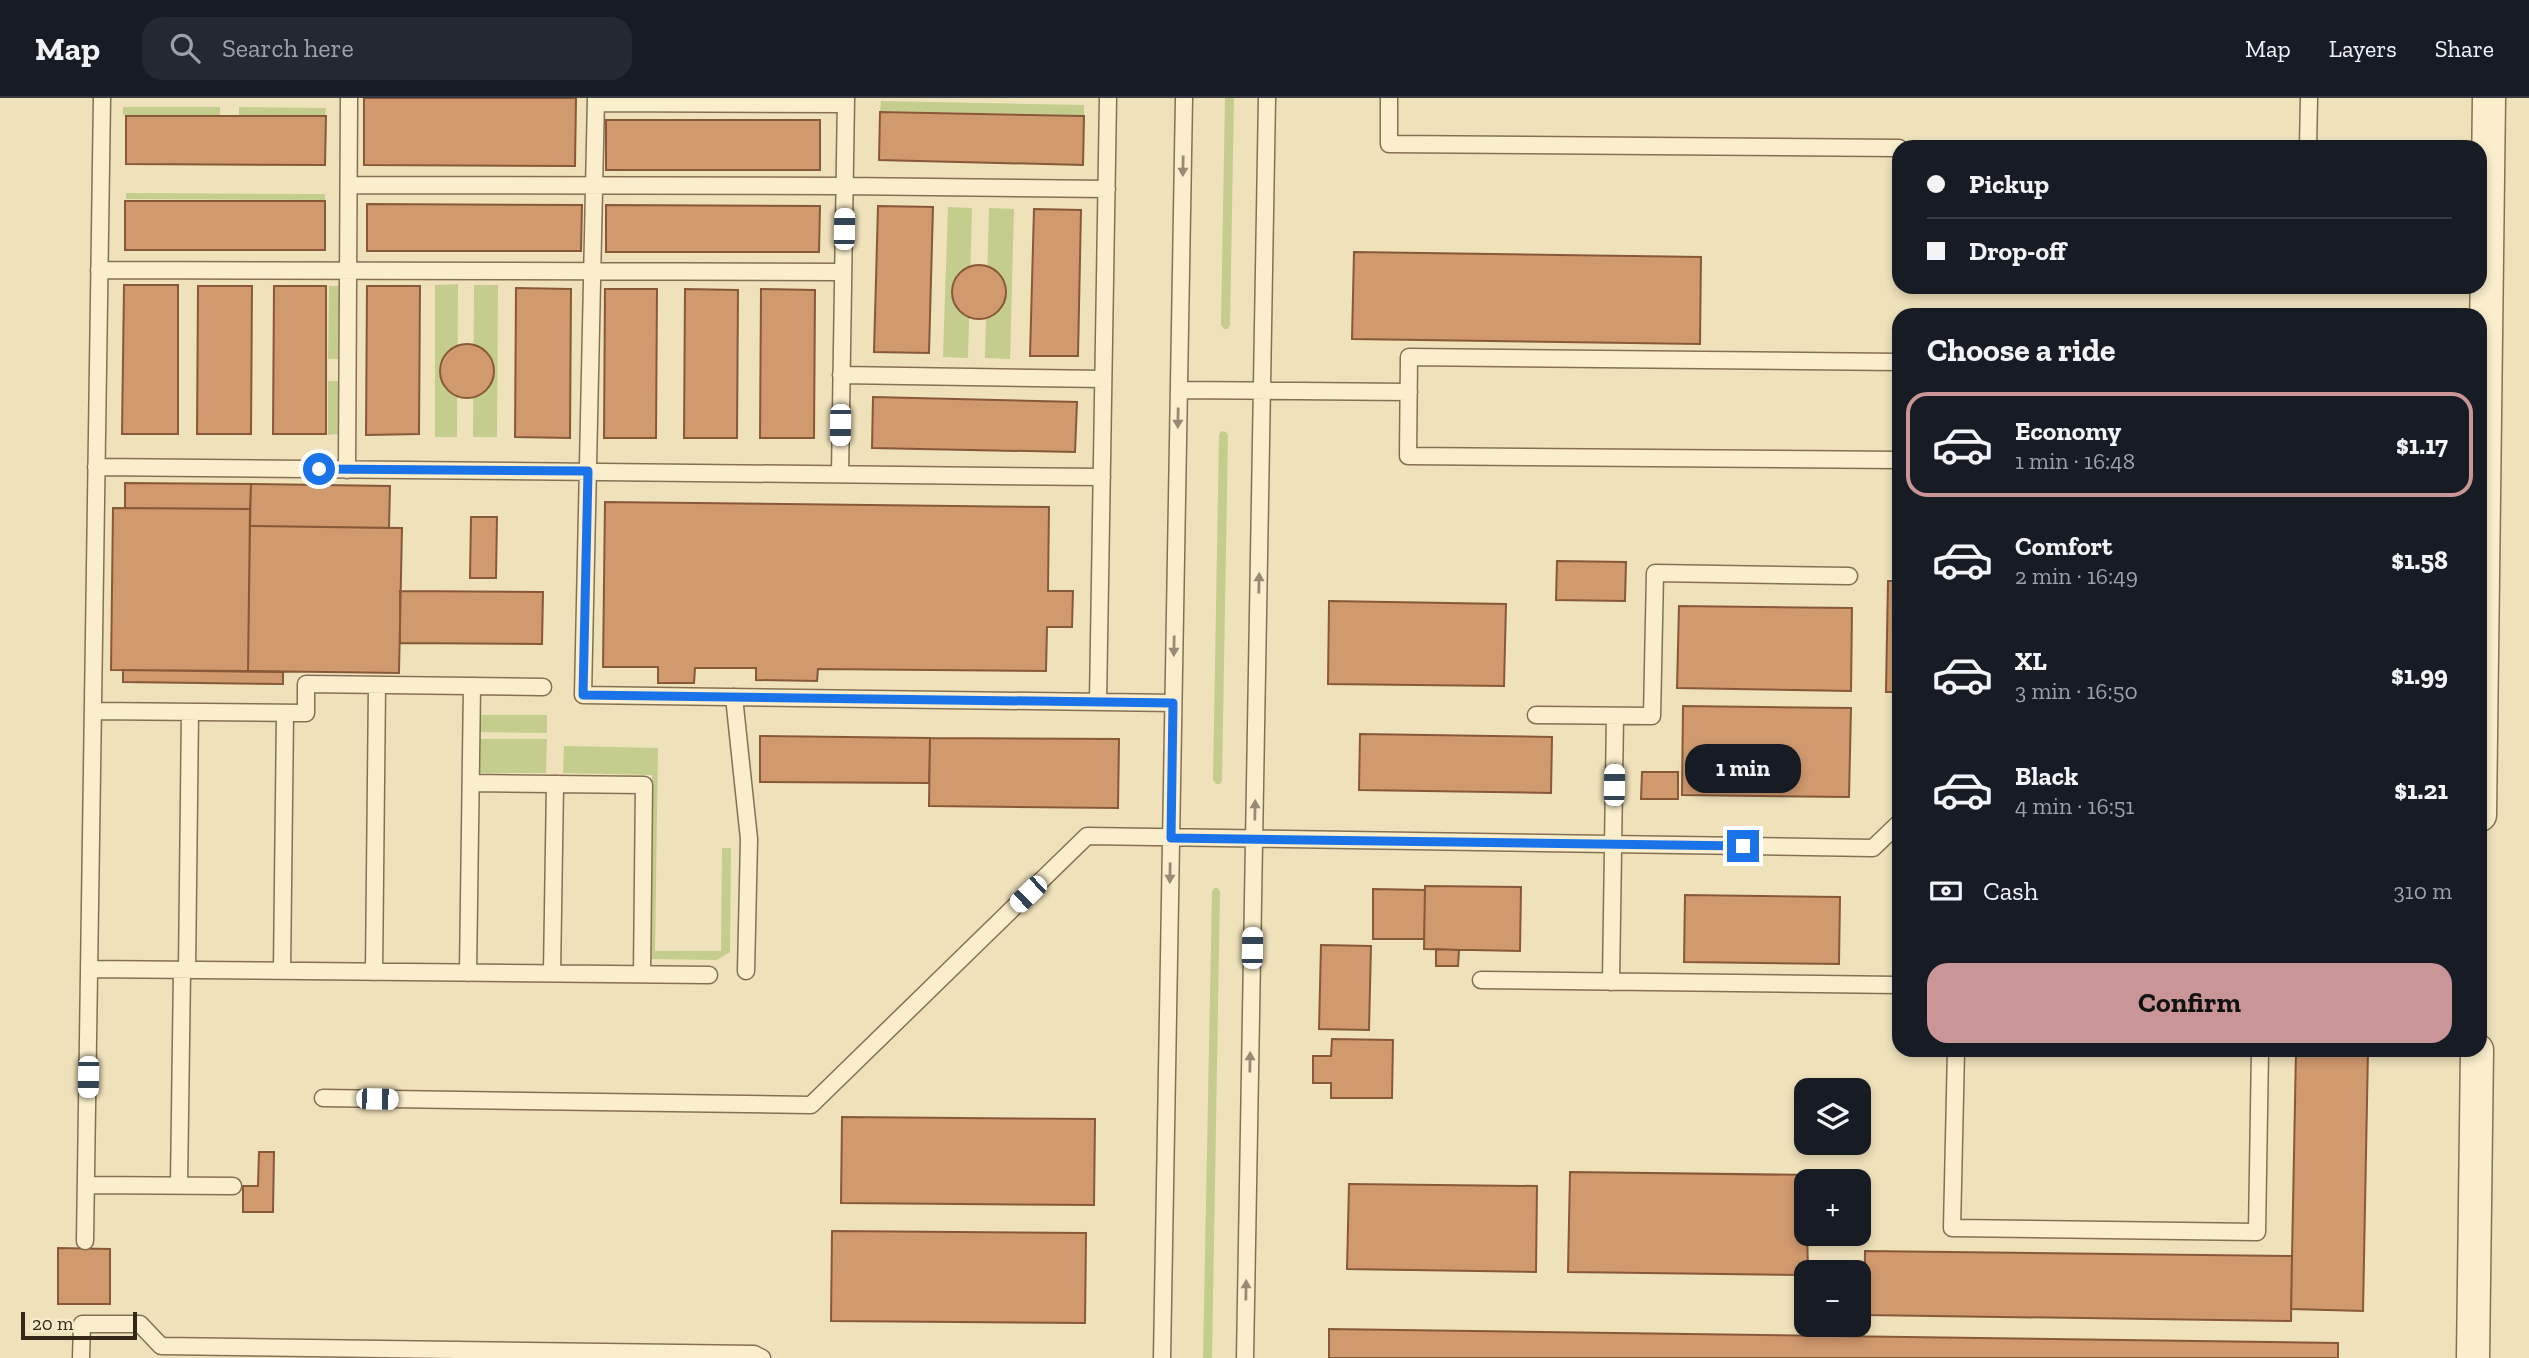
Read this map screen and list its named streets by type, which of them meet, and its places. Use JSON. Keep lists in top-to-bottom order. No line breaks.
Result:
{"scale_bar":"20 m","page":{"header":"Map","search":"Search here","nav":["Map","Layers","Share"],"banner":["Pickup","Drop-off"],"heading":"Choose a ride","list":[{"name":"Economy","note":"1 min · 16:48","value":"$1.17"},{"name":"Comfort","note":"2 min · 16:49","value":"$1.58"},{"name":"XL","note":"3 min · 16:50","value":"$1.99"},{"name":"Black","note":"4 min · 16:51","value":"$1.21"}],"bubble":"1 min","pay":["Cash","310 m"],"buttons":"Confirm","map_buttons":["+","−"],"scale":"20 m"}}
